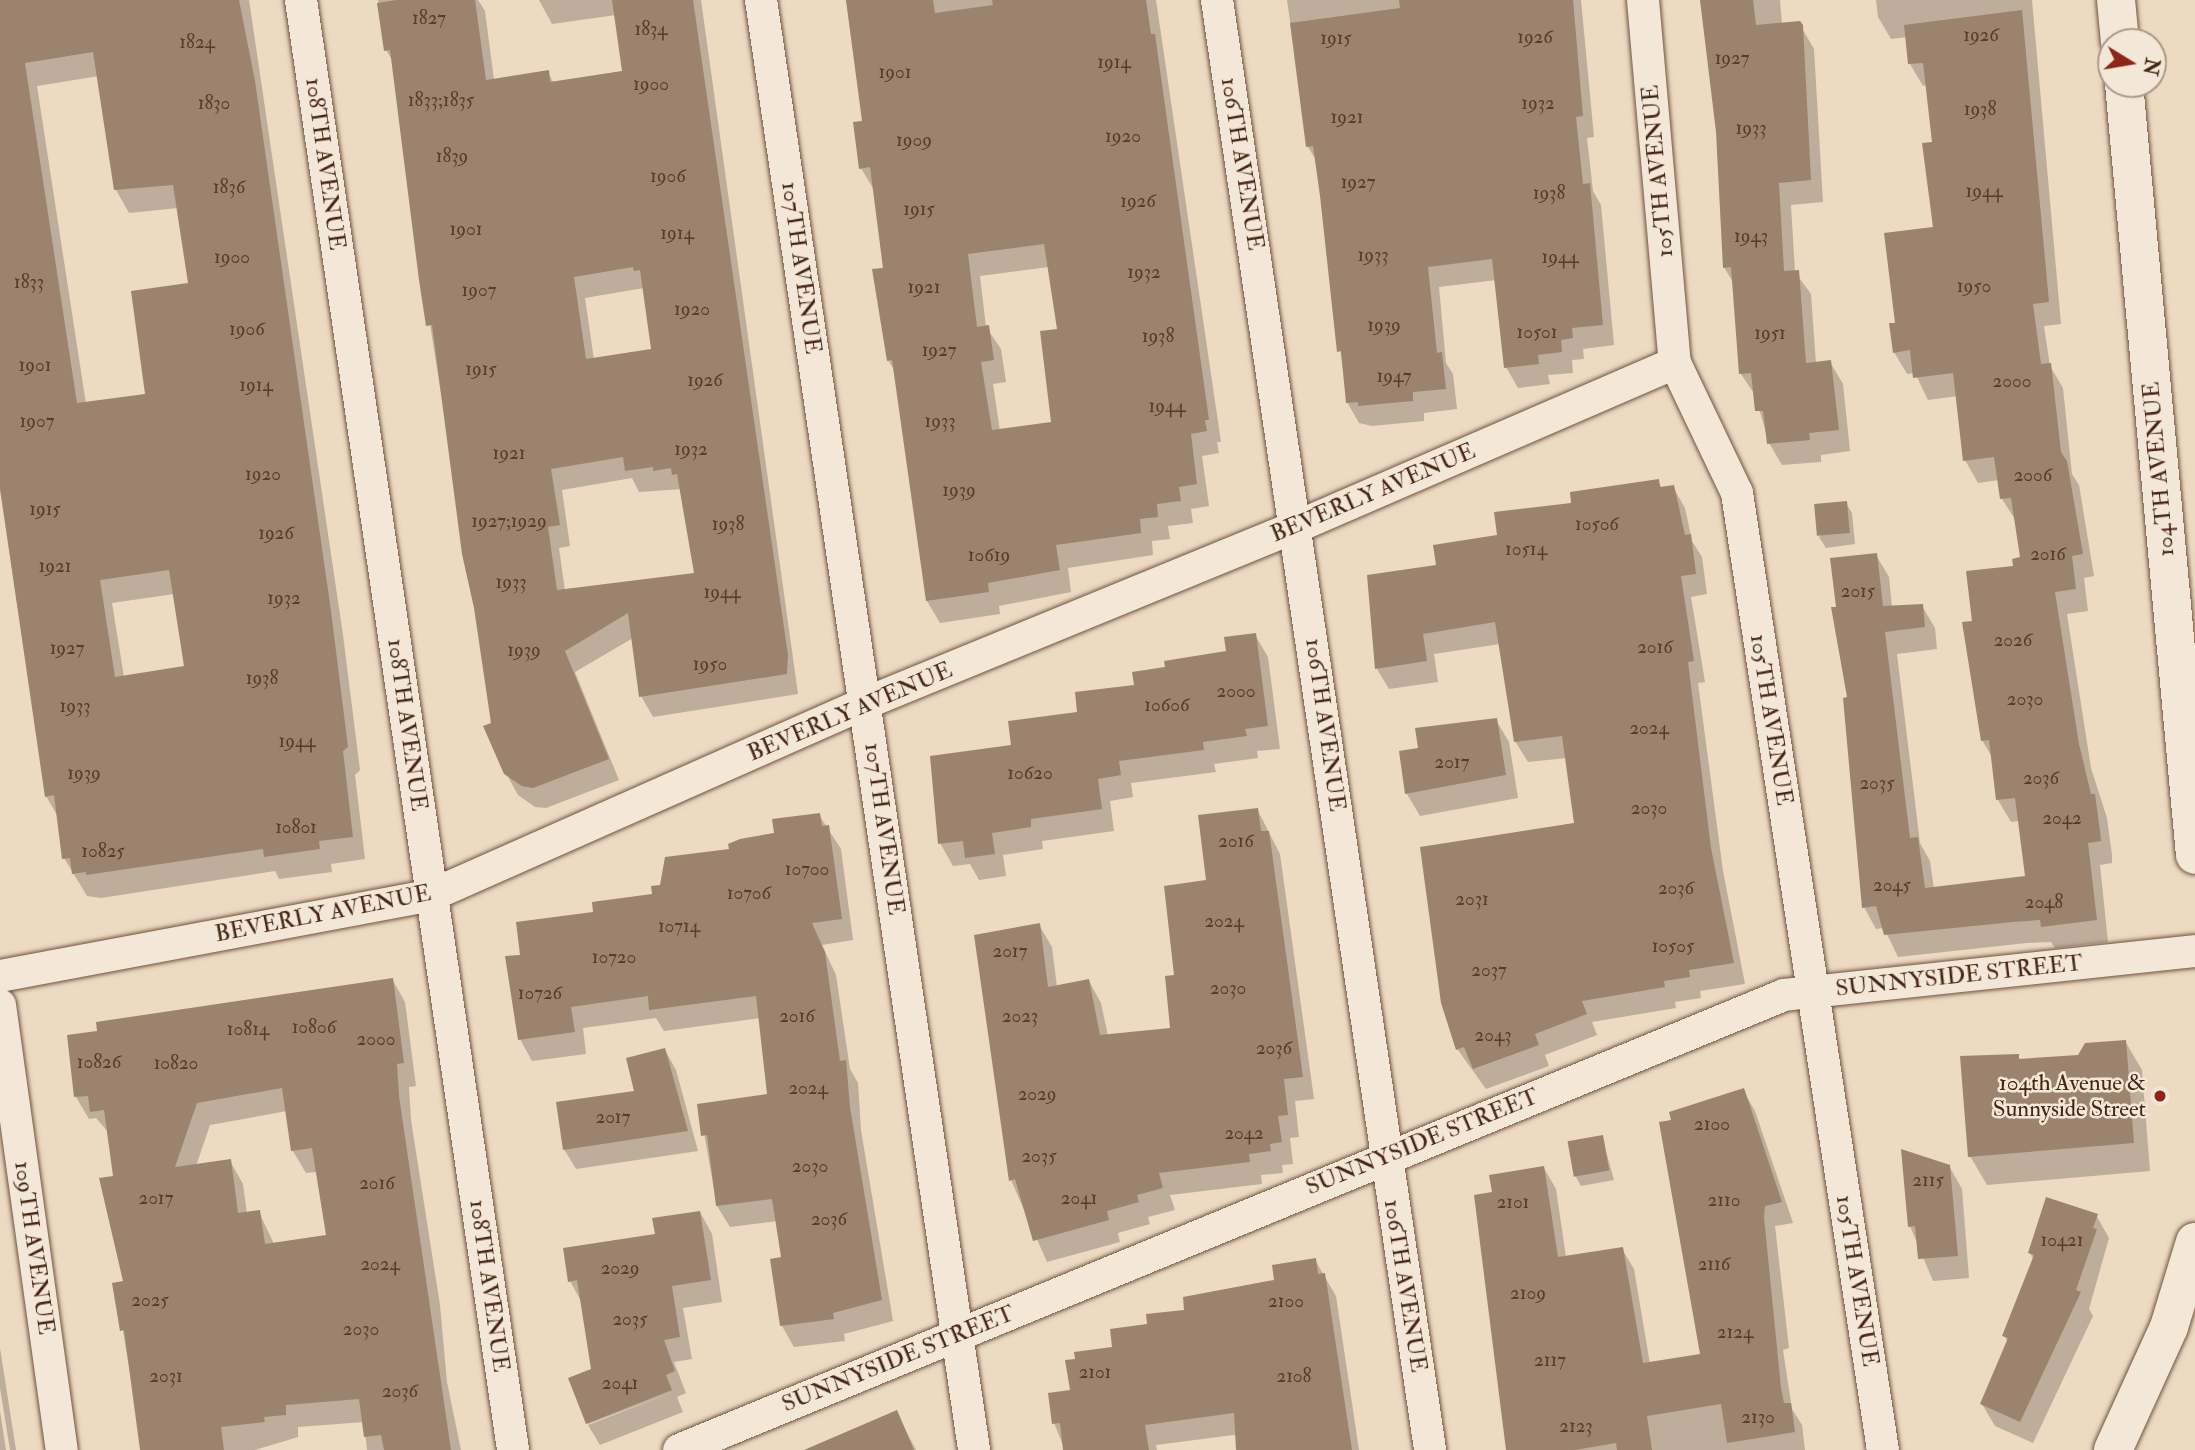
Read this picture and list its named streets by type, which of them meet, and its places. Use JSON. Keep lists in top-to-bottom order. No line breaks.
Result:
{"streets":{"street":["108TH AVENUE","106TH AVENUE","105TH AVENUE","107TH AVENUE","104TH AVENUE","BEVERLY AVENUE","SUNNYSIDE STREET","109TH AVENUE"]},"crossings":[["108TH AVENUE","BEVERLY AVENUE"],["106TH AVENUE","BEVERLY AVENUE"],["106TH AVENUE","SUNNYSIDE STREET"],["105TH AVENUE","BEVERLY AVENUE"],["105TH AVENUE","SUNNYSIDE STREET"],["107TH AVENUE","BEVERLY AVENUE"],["107TH AVENUE","SUNNYSIDE STREET"]],"places":["104th Avenue & Sunnyside Street"],"house_numbers":["1827","1834","1926","1926","1915","1824","1927","1914","1901","1900","1833;1835","1830","1932","1938","1921","1933","1920","1909","1839","1906","1927","1836","1944","1938","1926","1915","1901","1914","1943","1933","1900","1944","1932","1833","1950","1921","1907","1920","1939","1906","10501","1951","1938","1927","1901","1915","1947","1926","2000","1914","1944","1907","1933","1932","1921","1920","2006","1939","1915","1927;1929","1938","10506","1926","10514","2016","10619","1921","1933","2015","1944","1932","2026","2016","1927","1939","1950","1938","2000","2030","10606","1933","2024","1944","2017","1939","10620","2036","2035","2030","2042","10801","2016","10825","10700","2045","2036","10706","2031","2048","2024","10714","10505","2017","10720","2037","2030","10726","2016","2023","10806","10814","2043","2000","2036","10826","10820","2024","2029","2017","2100","2042","2035","2030","2115","2016","2017","2041","2110","2101","2036","10421","2024","2116","2029","2109","2025","2100","2035","2030","2124","2117","2101","2031","2108","2041","2036","2130","2123"],"north":"right"}
